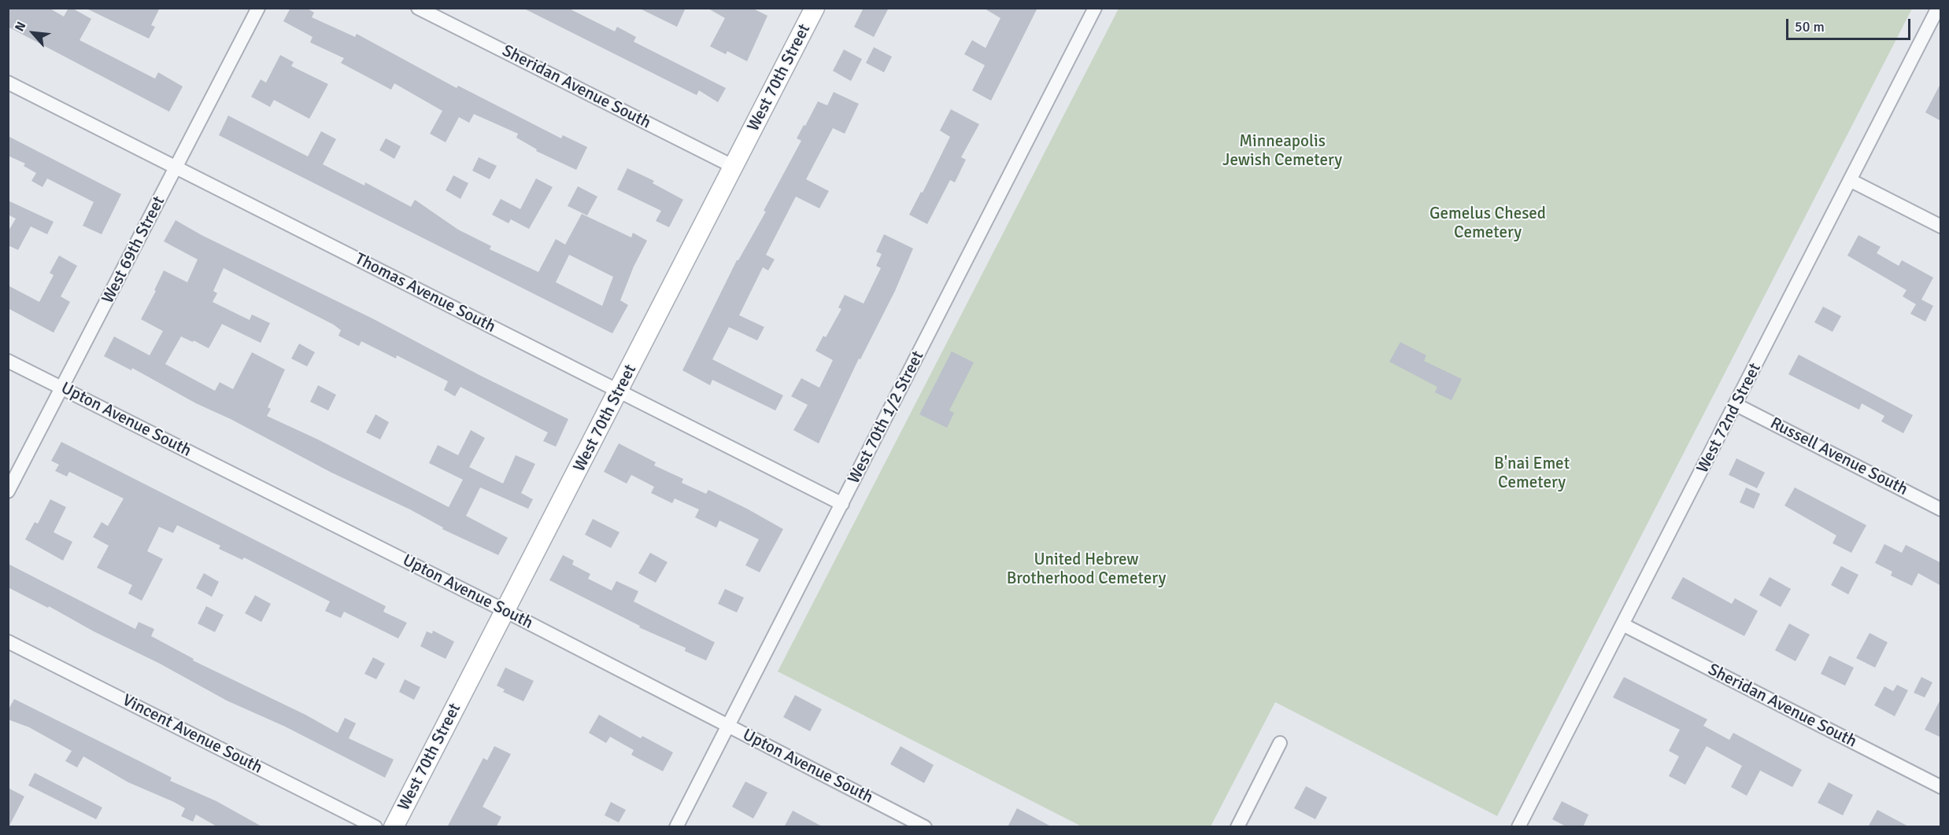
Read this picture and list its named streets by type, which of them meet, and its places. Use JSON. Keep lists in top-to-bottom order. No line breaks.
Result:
{"streets":{"street":["West 70th Street","Sheridan Avenue South","West 69th Street","Thomas Avenue South","West 70th 1/2 Street","West 72nd Street","Upton Avenue South","Russell Avenue South","Vincent Avenue South"]},"crossings":[["West 70th Street","Sheridan Avenue South"],["West 70th Street","Thomas Avenue South"],["West 70th Street","Upton Avenue South"],["Sheridan Avenue South","West 72nd Street"],["West 69th Street","Thomas Avenue South"],["West 69th Street","Upton Avenue South"],["Thomas Avenue South","West 70th 1/2 Street"],["West 70th 1/2 Street","Upton Avenue South"],["West 72nd Street","Russell Avenue South"]],"parks":["Minneapolis Jewish Cemetery","Gemelus Chesed Cemetery","B'nai Emet Cemetery","United Hebrew Brotherhood Cemetery"],"scale_bar":"50 m","north":"top left"}
